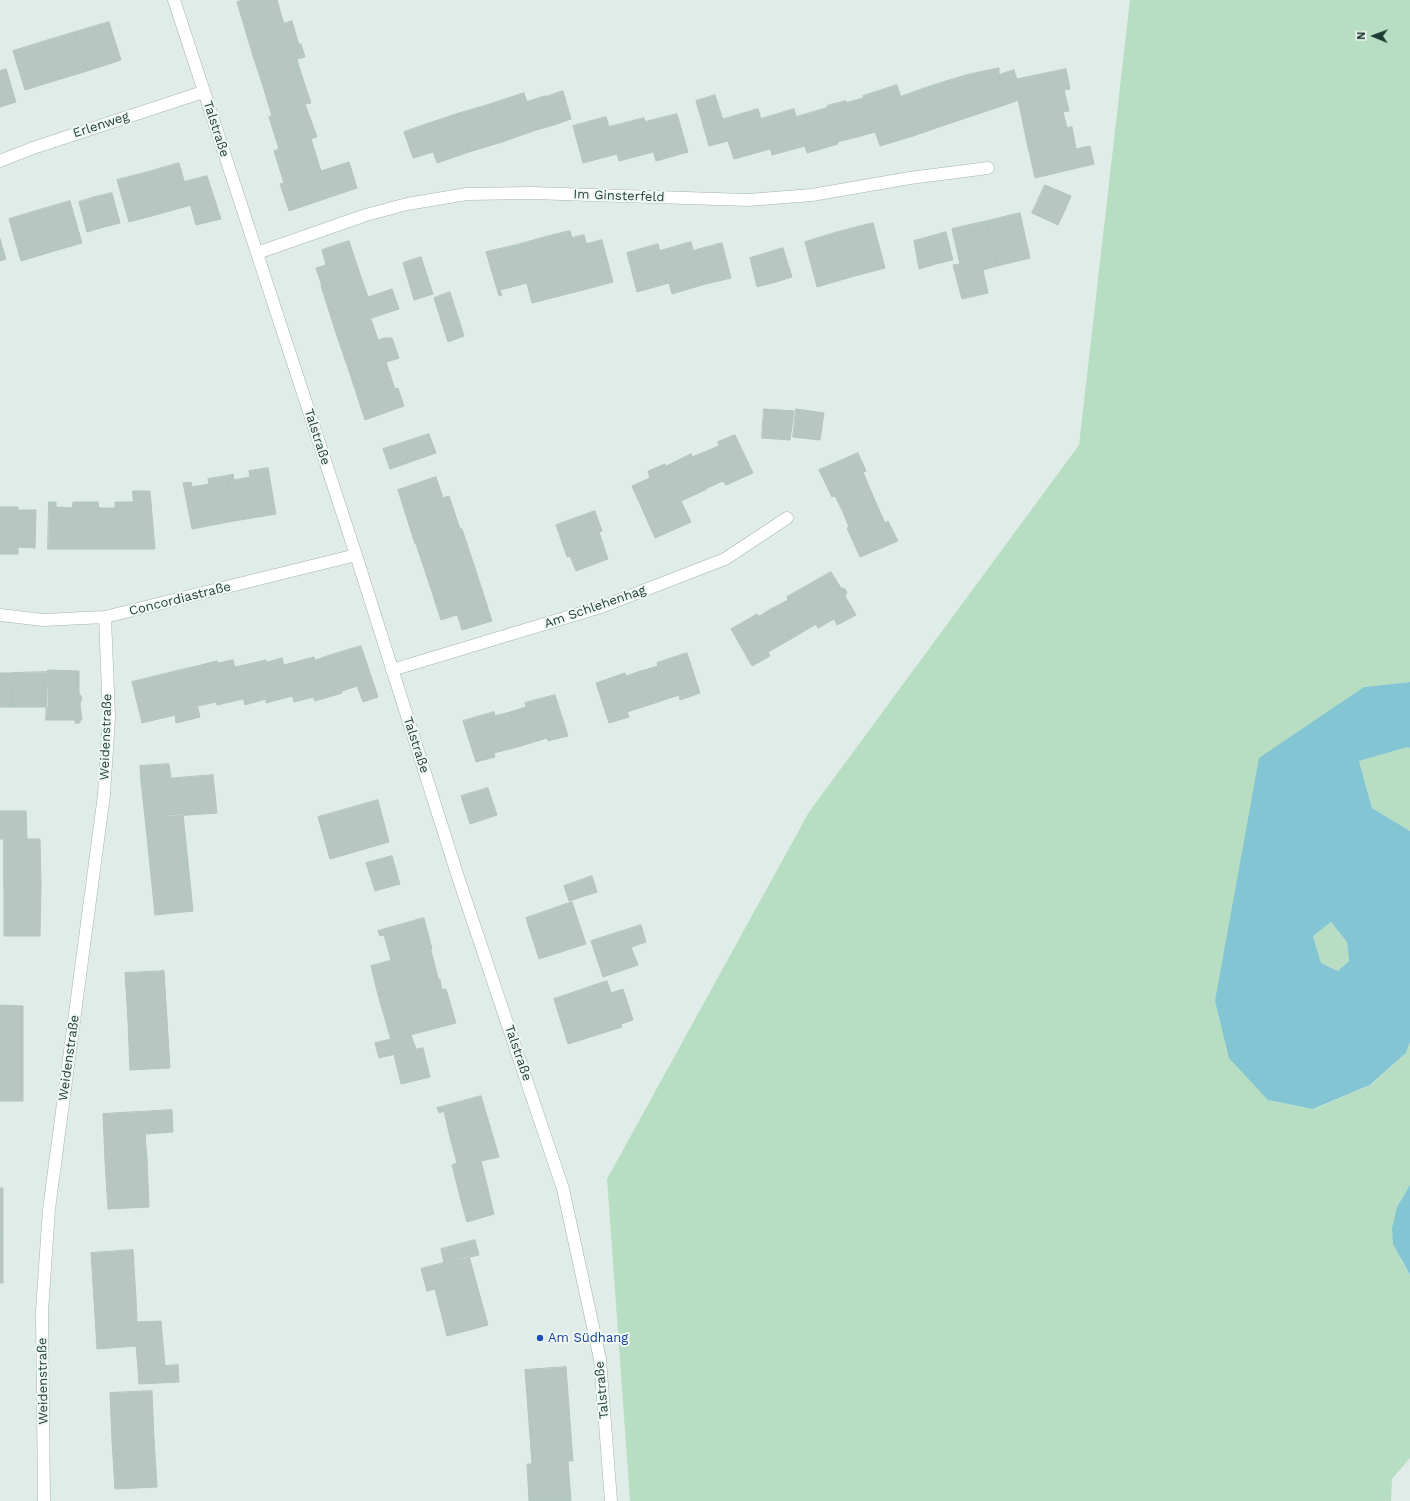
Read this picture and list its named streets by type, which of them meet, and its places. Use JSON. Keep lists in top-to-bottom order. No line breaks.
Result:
{"streets":{"street":["Erlenweg","Talstraße","Im Ginsterfeld","Concordiastraße","Am Schlehenhag","Weidenstraße"]},"crossings":[["Erlenweg","Talstraße"],["Talstraße","Im Ginsterfeld"],["Talstraße","Concordiastraße"],["Talstraße","Am Schlehenhag"],["Concordiastraße","Weidenstraße"]],"places":["Am Südhang"],"north":"left"}
